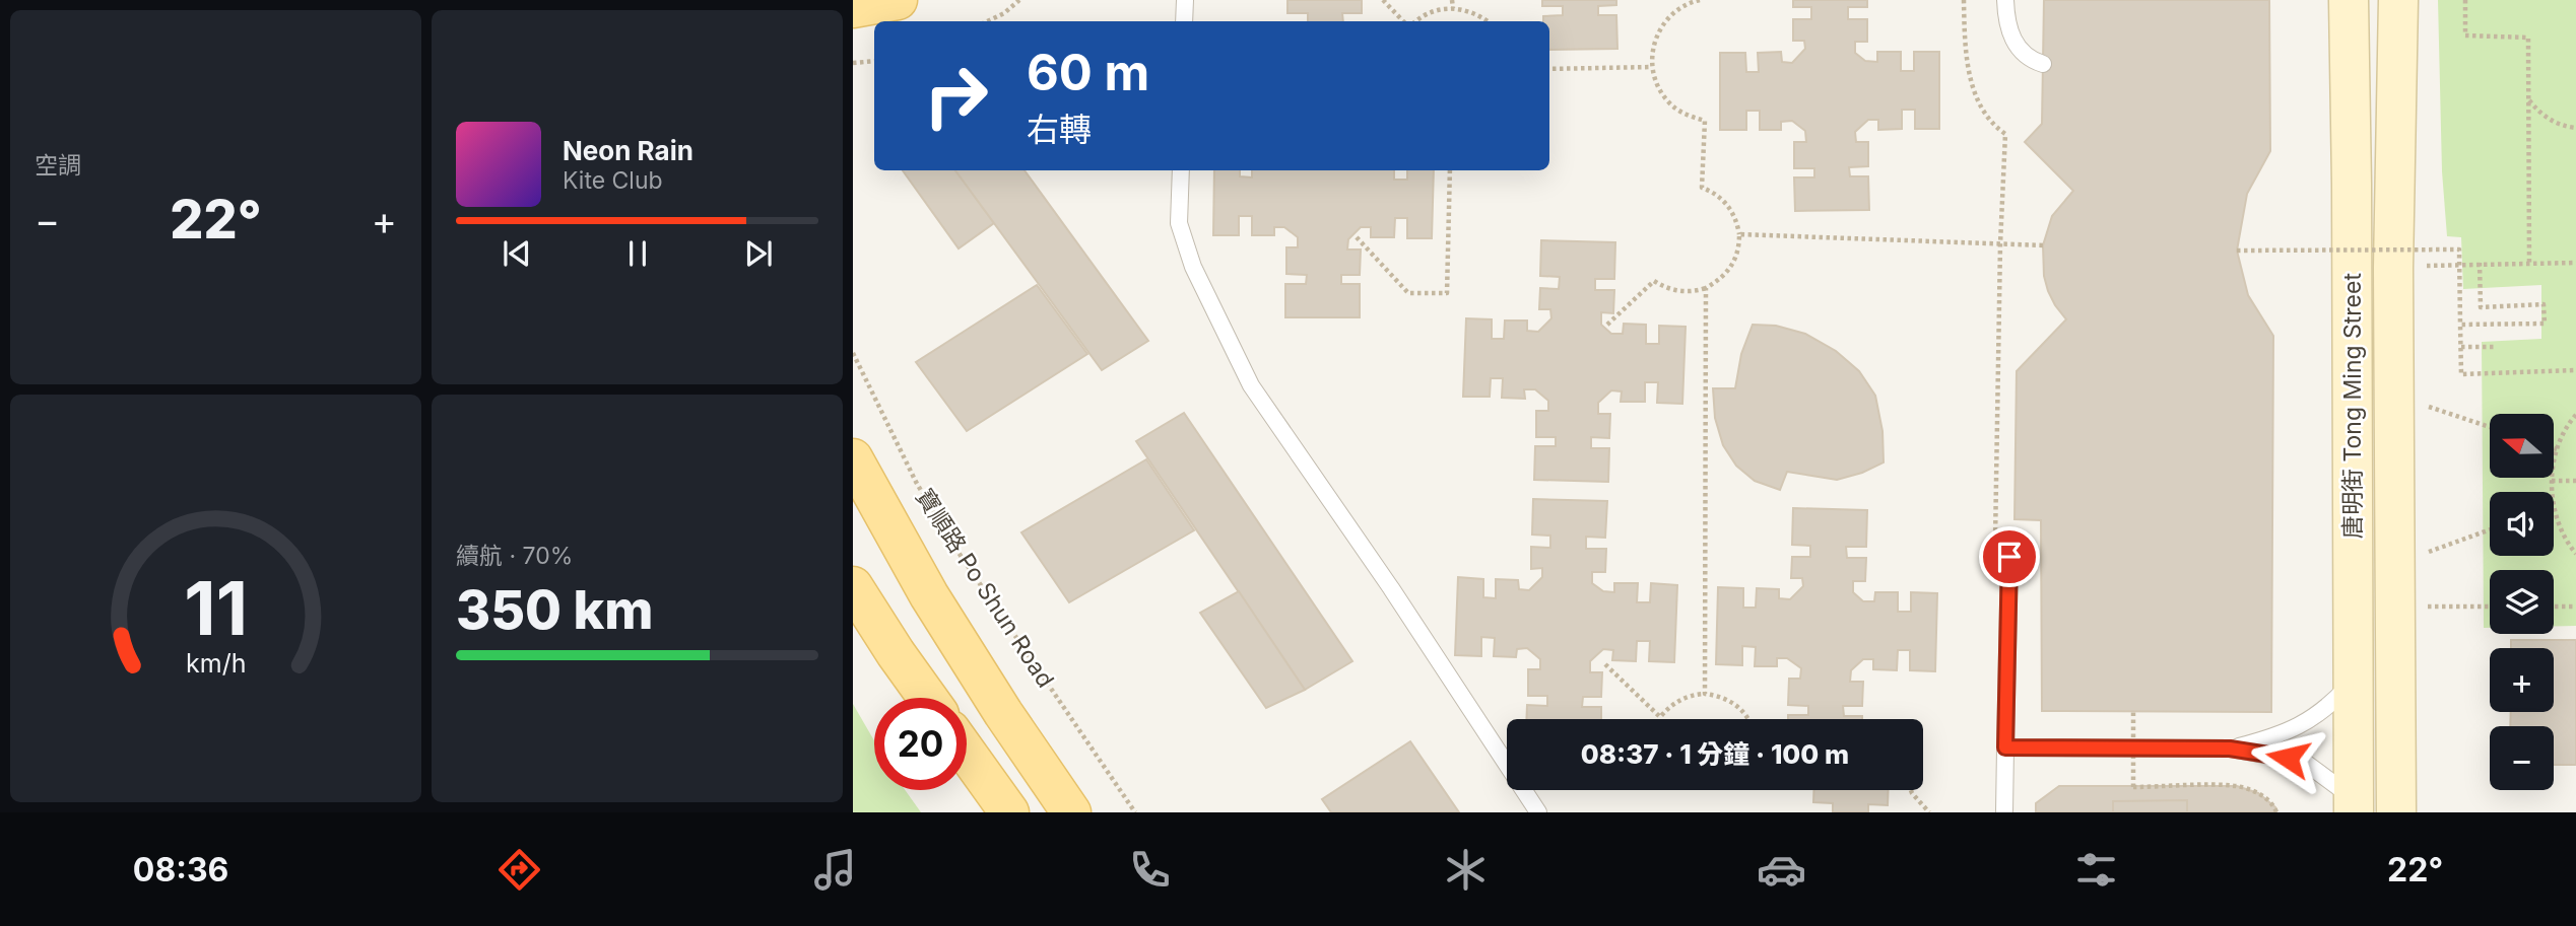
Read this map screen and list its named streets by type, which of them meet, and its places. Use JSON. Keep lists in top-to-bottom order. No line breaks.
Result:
{"streets":{"main road":["唐明街 Tong Ming Street","寶順路 Po Shun Road"]},"north":"left","page":{"tile":["空調",["續航 · 70%","350 km"]],"turn":["60 m","右轉"],"song":["Neon Rain","Kite Club"],"heat":["−","22°","+"],"map_buttons":["+","−"],"limit":"20","trip":"08:37 · 1 分鐘 · 100 m","tabs":["08:36","22°"],"gauge":["11","km/h"]}}
